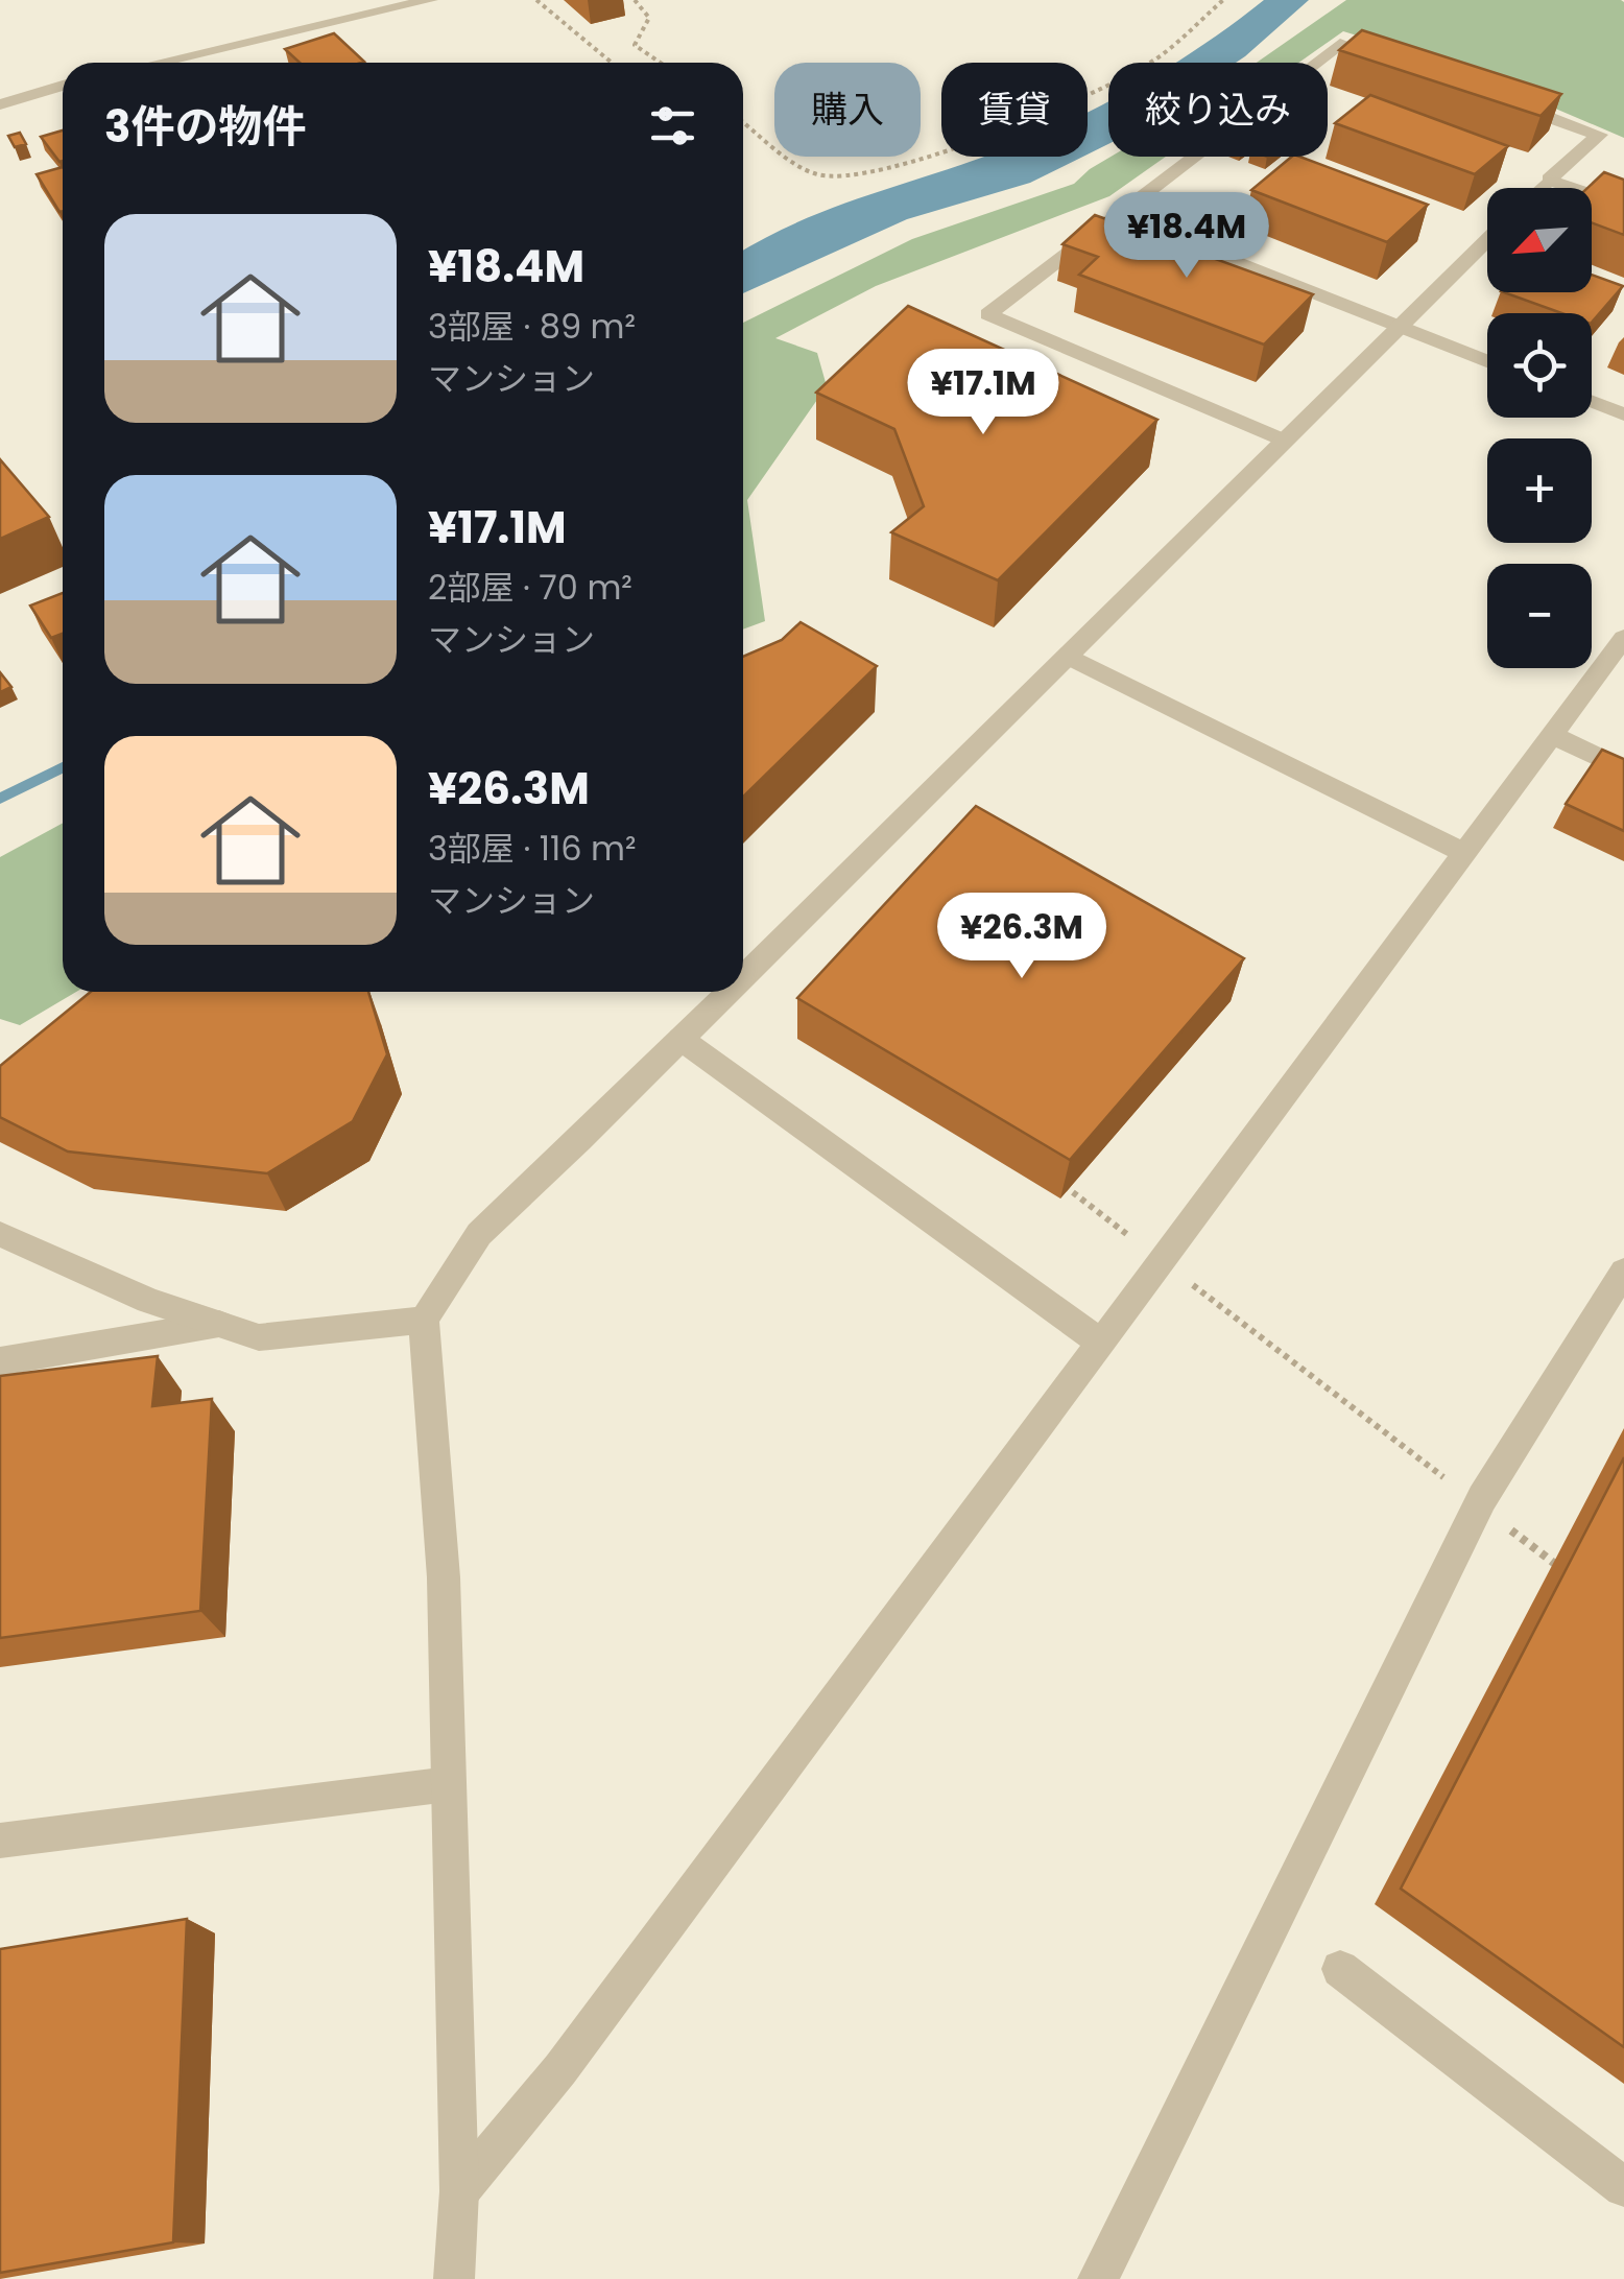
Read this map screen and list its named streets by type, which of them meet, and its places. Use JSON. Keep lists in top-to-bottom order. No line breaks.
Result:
{"north":"bottom left","page":{"chip":["購入","賃貸","絞り込み"],"heading":"3件の物件","map_buttons":["+","−"],"list":[{"name":"¥18.4M","note":"3部屋 · 89 m² · マンション"},{"name":"¥17.1M","note":"2部屋 · 70 m² · マンション"},{"name":"¥26.3M","note":"3部屋 · 116 m² · マンション"}],"price":["¥18.4M","¥17.1M","¥26.3M"]}}
